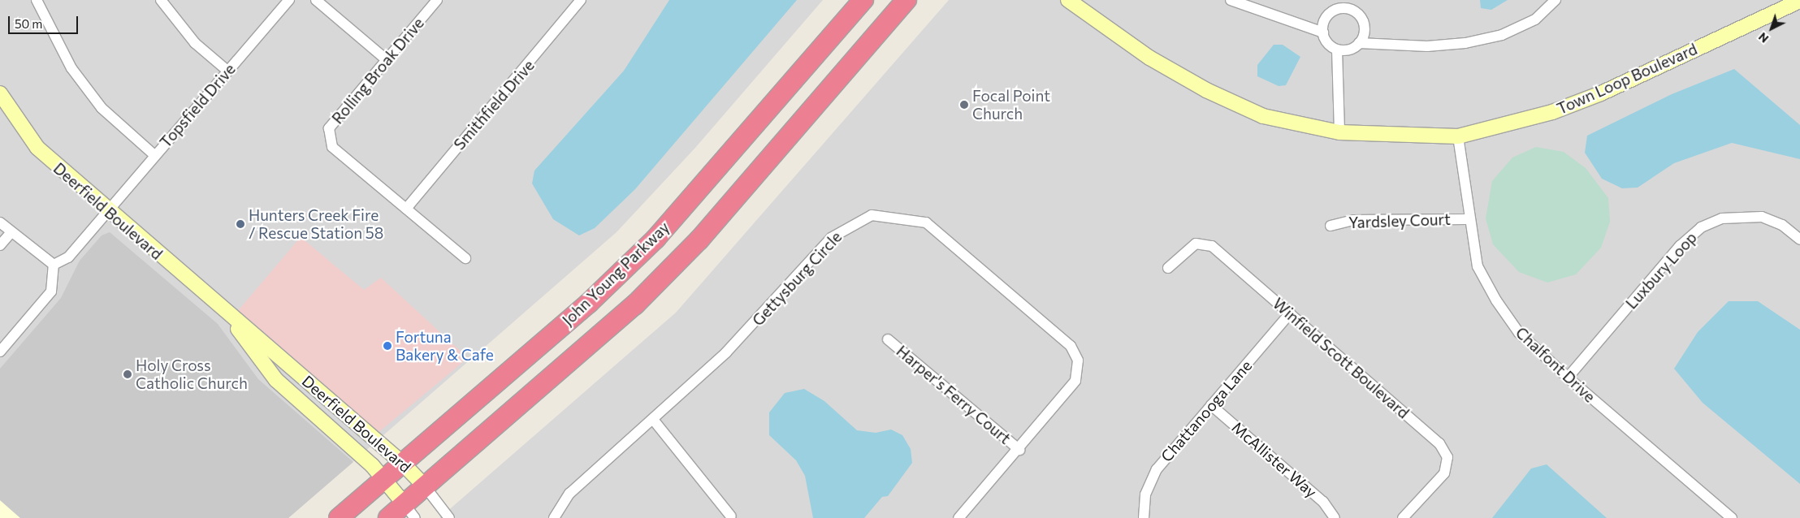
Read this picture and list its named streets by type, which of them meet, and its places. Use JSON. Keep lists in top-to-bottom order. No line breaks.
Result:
{"streets":{"highway":["John Young Parkway"],"street":["Rolling Broak Drive","Town Loop Boulevard","Smithfield Drive","Topsfield Drive","Deerfield Boulevard","Yardsley Court","Luxbury Loop","Gettysburg Circle","Winfield Scott Boulevard","Chalfont Drive","Harper's Ferry Court","Chattanooga Lane","McAllister Way"]},"crossings":[["Rolling Broak Drive","Smithfield Drive"],["Town Loop Boulevard","Chalfont Drive"],["Topsfield Drive","Deerfield Boulevard"],["Deerfield Boulevard","John Young Parkway"],["Yardsley Court","Chalfont Drive"],["Luxbury Loop","Chalfont Drive"],["Gettysburg Circle","Harper's Ferry Court"],["Winfield Scott Boulevard","Chattanooga Lane"],["Chattanooga Lane","McAllister Way"]],"places":["Focal Point Church","Hunters Creek Fire / Rescue Station 58","Fortuna Bakery & Cafe","Holy Cross Catholic Church"],"scale_bar":"50 m","north":"bottom left"}
